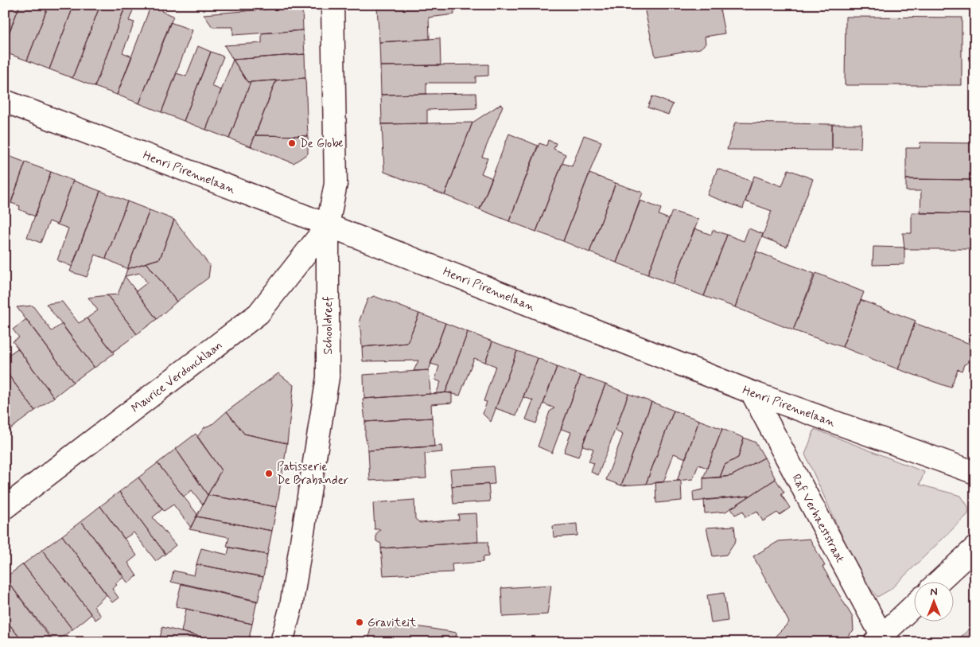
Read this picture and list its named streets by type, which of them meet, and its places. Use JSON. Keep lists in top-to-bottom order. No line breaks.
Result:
{"streets":{"street":["Henri Pirennelaan","Schooldreef","Maurice Verdoncklaan","Raf Verhaeststraat"]},"crossings":[["Henri Pirennelaan","Schooldreef"],["Henri Pirennelaan","Maurice Verdoncklaan"],["Henri Pirennelaan","Raf Verhaeststraat"],["Schooldreef","Maurice Verdoncklaan"]],"places":["De Globe","Patisserie De Brabander","Graviteit"],"north":"top"}
